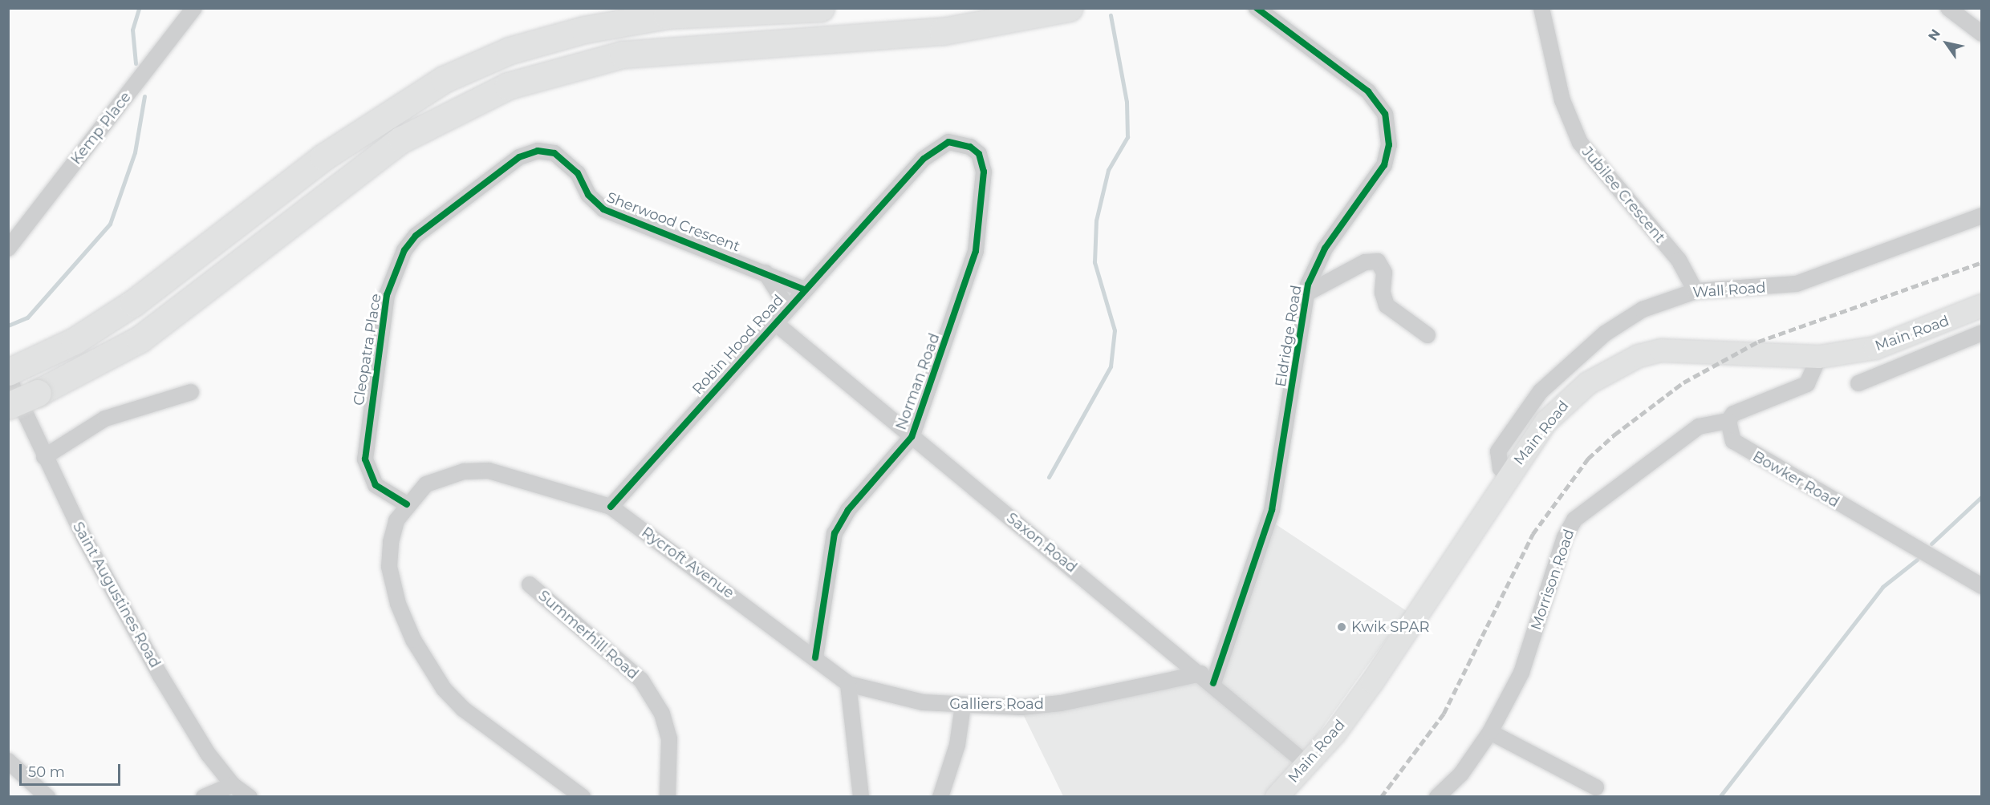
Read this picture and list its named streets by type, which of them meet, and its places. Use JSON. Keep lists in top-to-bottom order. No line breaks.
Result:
{"streets":{"main road":["Main Road"],"street":["Kemp Place","Jubilee Crescent","Sherwood Crescent","Wall Road","Eldridge Road","Robin Hood Road","Cleopatra Place","Norman Road","Bowker Road","Saxon Road","Rycroft Avenue","Morrison Road","Saint Augustines Road","Summerhill Road","Galliers Road"]},"crossings":[["Jubilee Crescent","Wall Road"],["Sherwood Crescent","Robin Hood Road"],["Sherwood Crescent","Cleopatra Place"],["Wall Road","Main Road"],["Main Road","Saxon Road"],["Eldridge Road","Saxon Road"],["Eldridge Road","Galliers Road"],["Robin Hood Road","Norman Road"],["Robin Hood Road","Saxon Road"],["Robin Hood Road","Rycroft Avenue"],["Cleopatra Place","Rycroft Avenue"],["Norman Road","Saxon Road"],["Norman Road","Rycroft Avenue"],["Bowker Road","Morrison Road"],["Saxon Road","Galliers Road"],["Rycroft Avenue","Galliers Road"]],"places":["Kwik SPAR"],"scale_bar":"50 m","north":"top left"}
